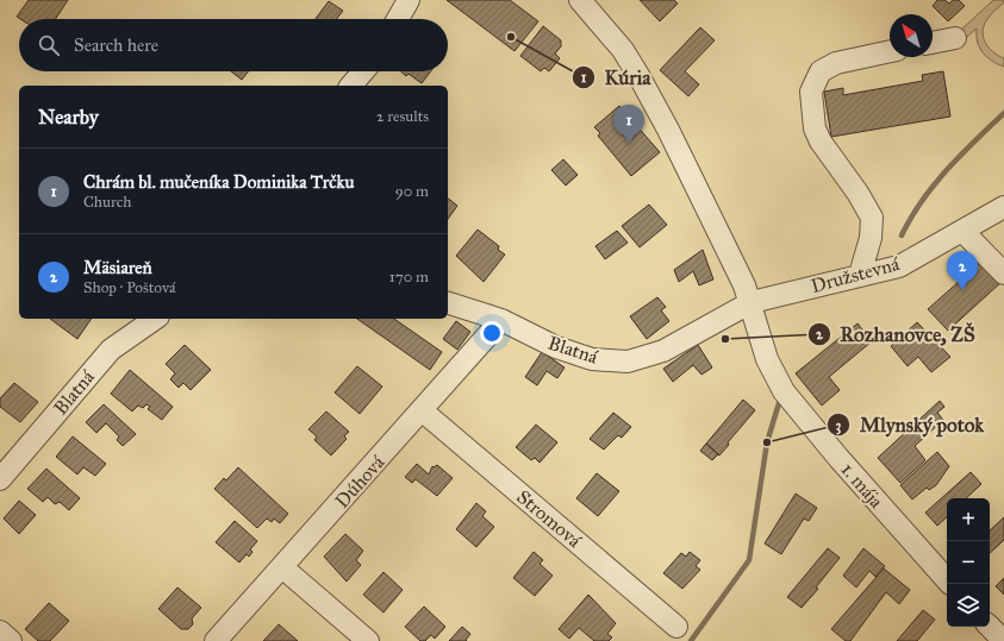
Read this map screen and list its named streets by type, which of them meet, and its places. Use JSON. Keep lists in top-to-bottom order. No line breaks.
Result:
{"streets":{"street":["Družstevná","Blatná","Dúhová","1. mája","Stromová"]},"crossings":[["Družstevná","Blatná"],["Družstevná","1. mája"],["Blatná","Dúhová"],["Blatná","1. mája"],["Dúhová","Stromová"]],"places":["Kúria","Rozhanovce, ZŠ","Mlynský potok"],"north":"top left","page":{"search":"Search here","heading":["Nearby","2 results"],"pins":["1","2"],"list":[{"mark":"1","name":"Chrám bl. mučeníka Dominika Trčku","note":"Church","value":"90 m"},{"mark":"2","name":"Mäsiareň","note":"Shop · Poštová","value":"170 m"}],"map_buttons":["+","−"]}}
